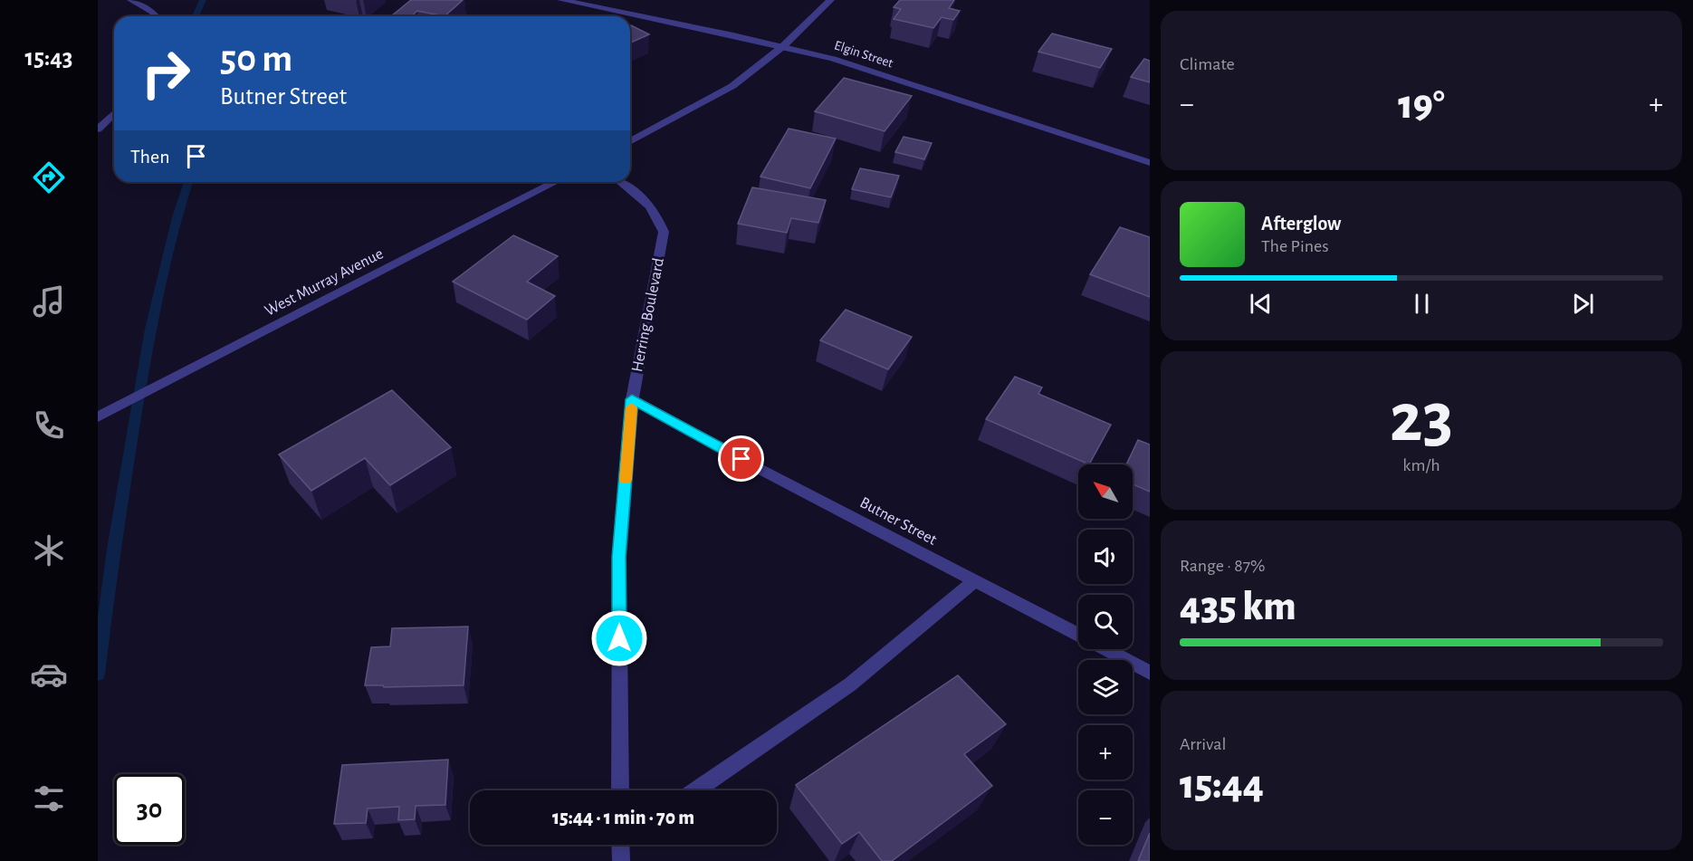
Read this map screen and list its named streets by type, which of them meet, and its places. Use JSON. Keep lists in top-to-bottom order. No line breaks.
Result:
{"streets":{"street":["Elgin Street","West Murray Avenue","Herring Boulevard","Butner Street"]},"crossings":[["Herring Boulevard","Butner Street"]],"north":"top left","page":{"tabs":"15:43","tile":["Climate",["23","km/h"],["Range · 87%","435 km"],["Arrival","15:44"]],"turn":["50 m","Butner Street"],"heat":["−","19°","+"],"then":"Then","song":["Afterglow","The Pines"],"map_buttons":["+","−"],"limit":"30","trip":"15:44 · 1 min · 70 m"}}
